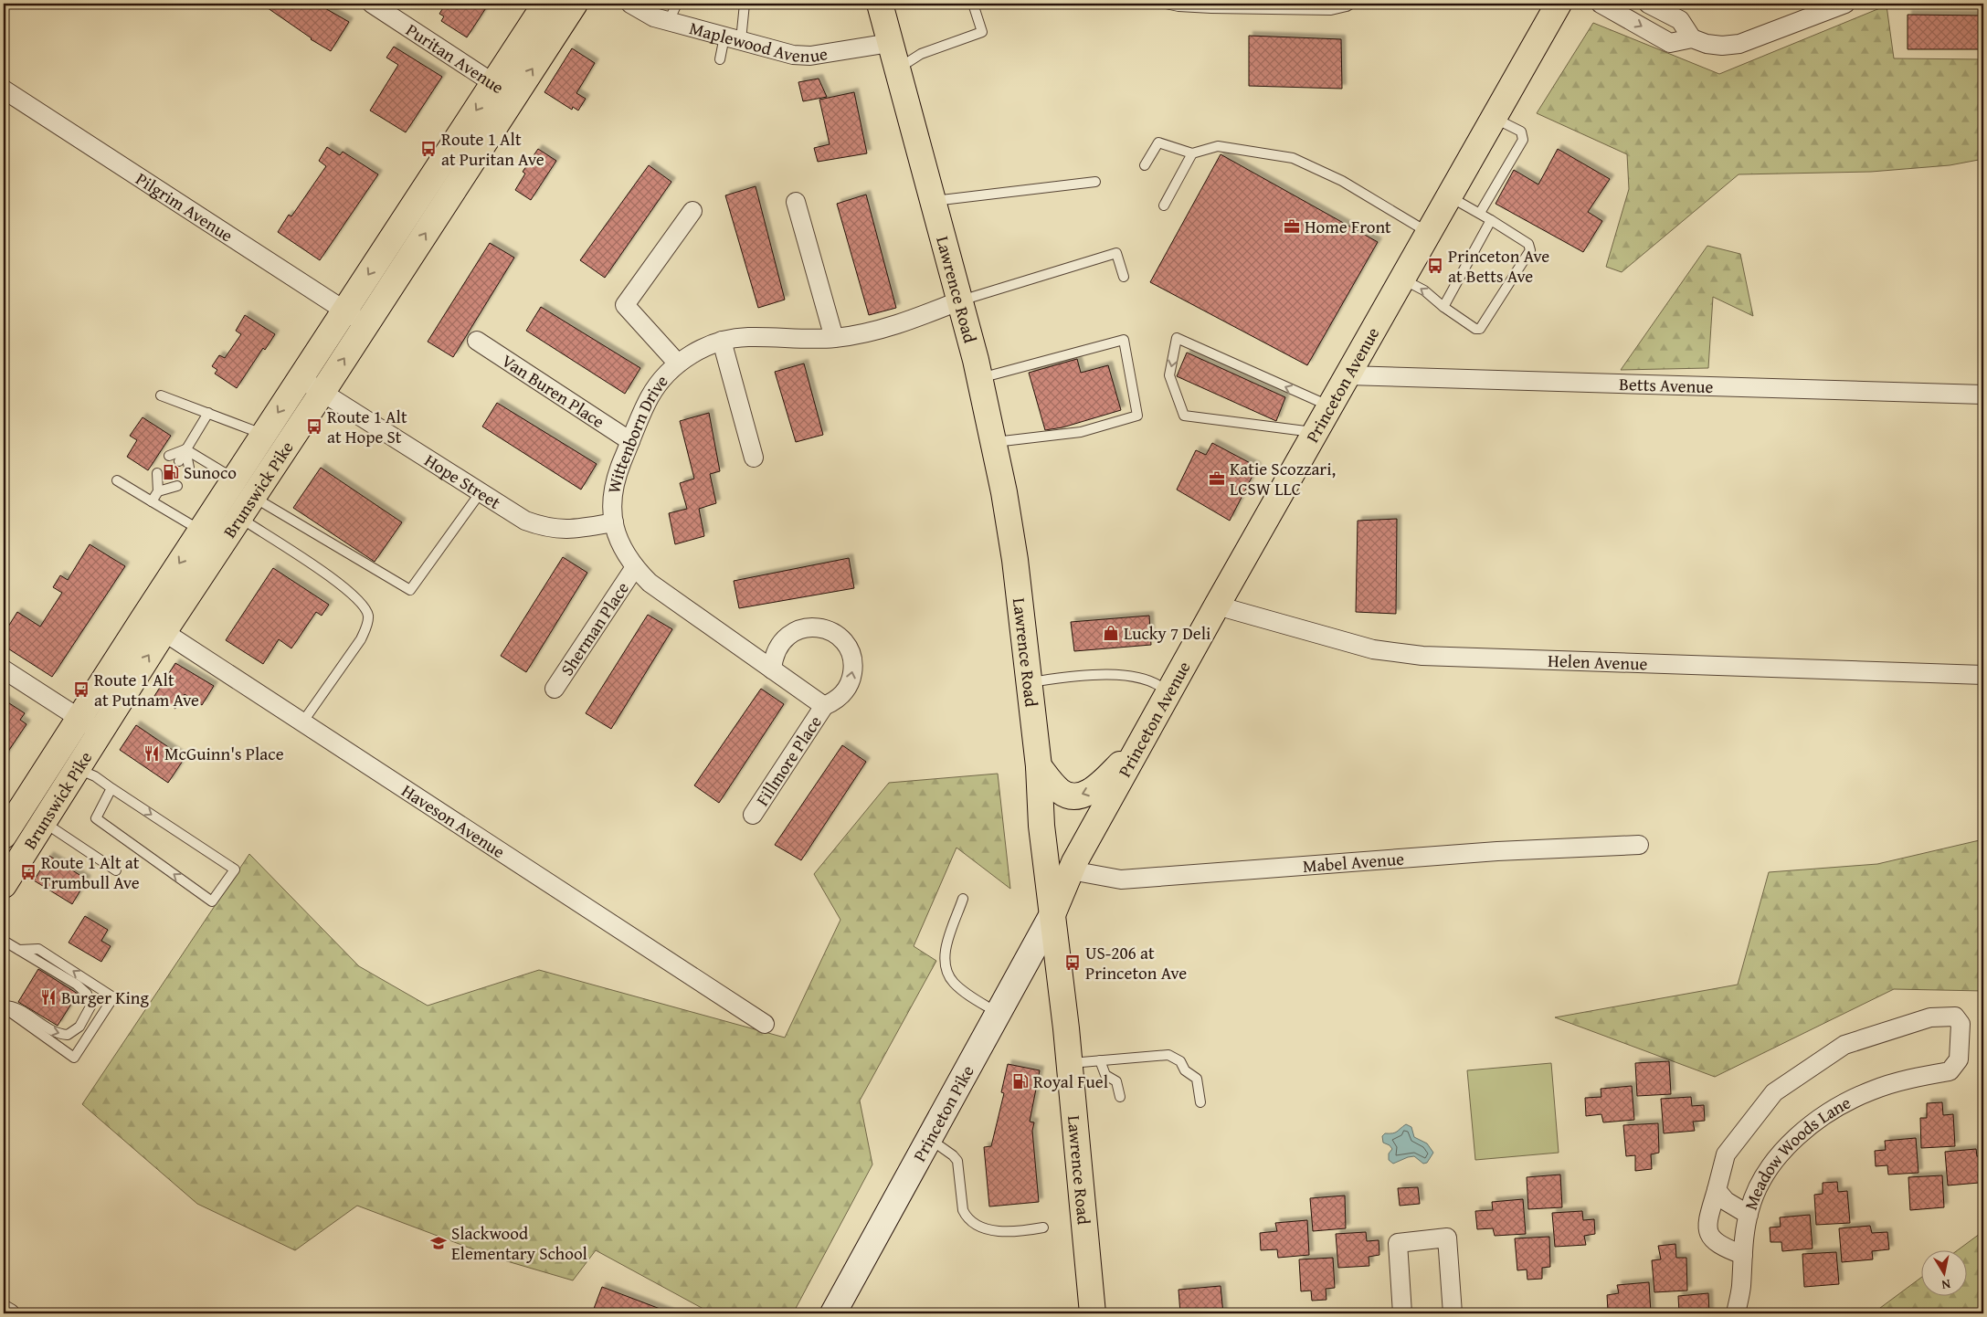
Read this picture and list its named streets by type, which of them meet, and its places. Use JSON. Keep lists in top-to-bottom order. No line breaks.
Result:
{"streets":{"main road":["Lawrence Road","Princeton Avenue","Brunswick Pike","Princeton Pike"],"street":["Maplewood Avenue","Puritan Avenue","Pilgrim Avenue","Betts Avenue","Van Buren Place","Wittenborn Drive","Hope Street","Sherman Place","Helen Avenue","Fillmore Place","Haveson Avenue","Mabel Avenue","Meadow Woods Lane"]},"crossings":[["Maplewood Avenue","Lawrence Road"],["Puritan Avenue","Brunswick Pike"],["Pilgrim Avenue","Brunswick Pike"],["Lawrence Road","Princeton Avenue"],["Lawrence Road","Wittenborn Drive"],["Lawrence Road","Princeton Pike"],["Princeton Avenue","Betts Avenue"],["Princeton Avenue","Helen Avenue"],["Princeton Avenue","Mabel Avenue"],["Princeton Avenue","Princeton Pike"],["Van Buren Place","Wittenborn Drive"],["Wittenborn Drive","Hope Street"],["Wittenborn Drive","Sherman Place"],["Wittenborn Drive","Fillmore Place"],["Hope Street","Brunswick Pike"],["Brunswick Pike","Haveson Avenue"]],"places":{"bus stop":["Route 1 Alt at Puritan Ave","Princeton Ave at Betts Ave","Route 1 Alt at Hope St","Route 1 Alt at Putnam Ave","Route 1 Alt at Trumbull Ave","US-206 at Princeton Ave"],"office":["Home Front","Katie Scozzari, LCSW LLC"],"fuel station":["Sunoco","Royal Fuel"],"shop":["Lucky 7 Deli"],"restaurant":["McGuinn's Place","Burger King"],"school or university":["Slackwood Elementary School"]},"north":"bottom"}
